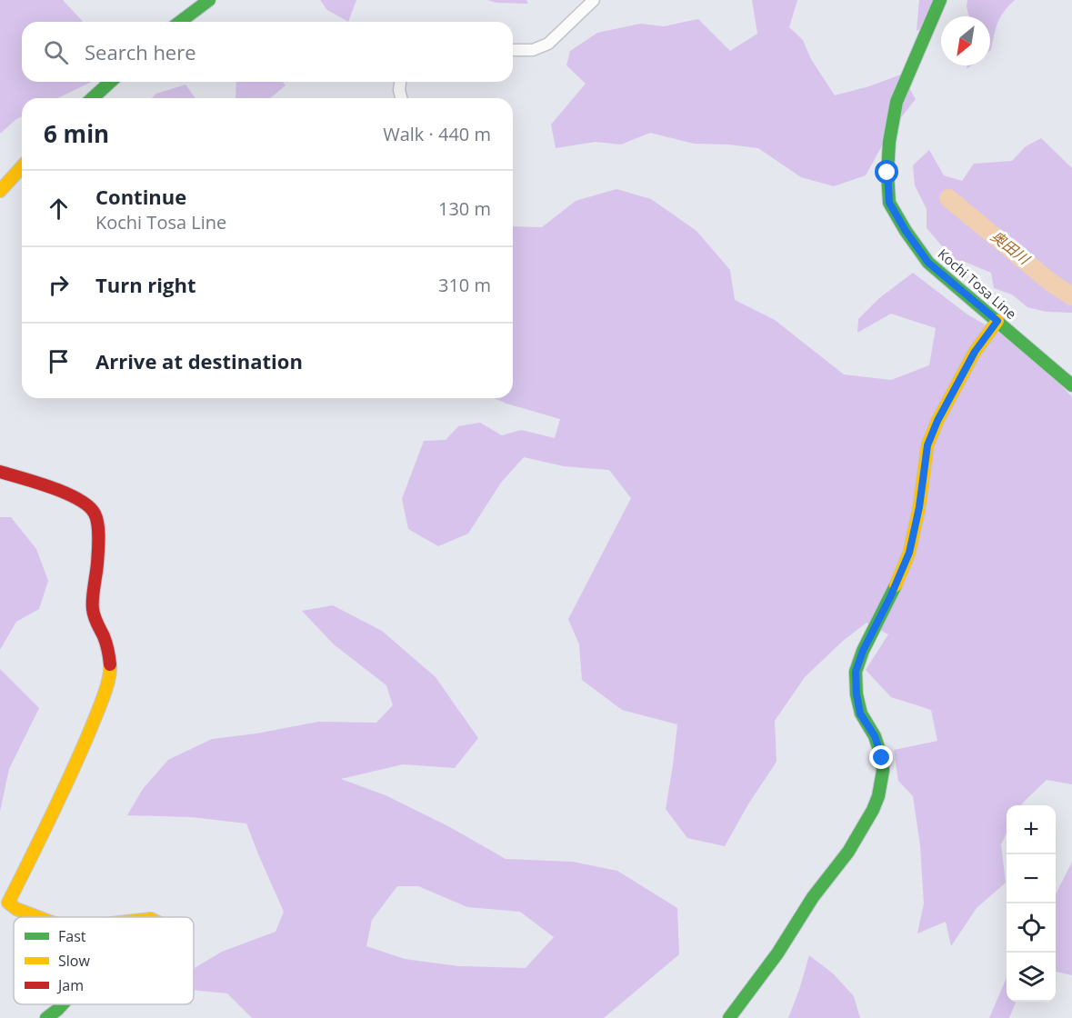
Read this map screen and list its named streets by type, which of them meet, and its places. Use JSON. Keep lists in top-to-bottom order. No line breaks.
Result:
{"streets":{"main road":["Kochi Tosa Line"]},"water":["奥田川"],"legend":["Fast","Slow","Jam"],"north":"bottom left","page":{"search":"Search here","heading":["6 min","Walk · 440 m"],"list":[["Continue","Kochi Tosa Line","130 m"],["Turn right","310 m"],"Arrive at destination"],"map_buttons":["+","−"]}}
